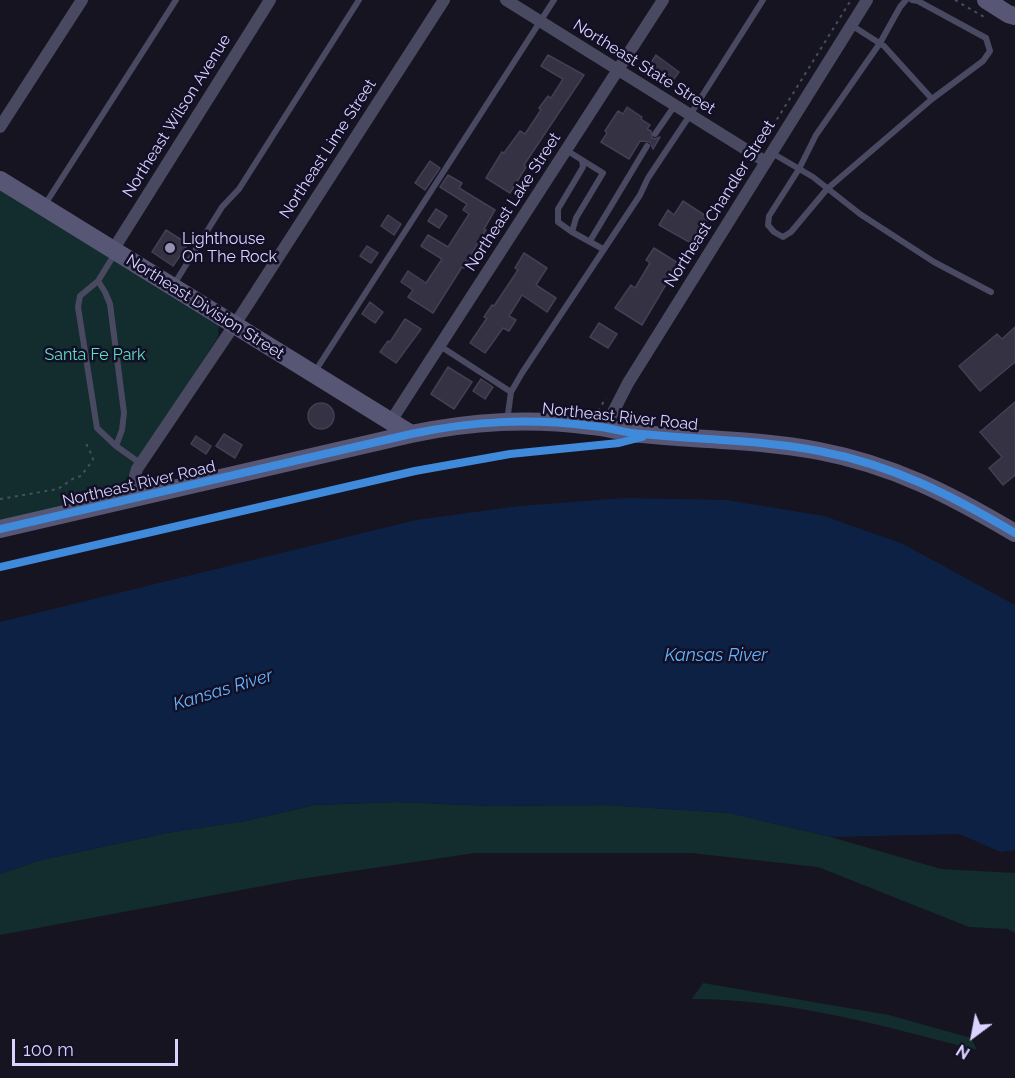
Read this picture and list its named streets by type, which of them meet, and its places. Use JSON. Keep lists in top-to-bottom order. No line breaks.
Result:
{"streets":{"street":["Northeast State Street","Northeast Wilson Avenue","Northeast Lime Street","Northeast Lake Street","Northeast Chandler Street","Northeast Division Street","Northeast River Road"]},"crossings":[["Northeast State Street","Northeast Lake Street"],["Northeast State Street","Northeast Chandler Street"],["Northeast Wilson Avenue","Northeast Division Street"],["Northeast Lime Street","Northeast Division Street"],["Northeast Lime Street","Northeast River Road"],["Northeast Lake Street","Northeast Division Street"],["Northeast Chandler Street","Northeast River Road"],["Northeast Division Street","Northeast River Road"]],"water":["Kansas River"],"parks":["Santa Fe Park"],"places":["Lighthouse On The Rock"],"scale_bar":"100 m","north":"bottom left"}
